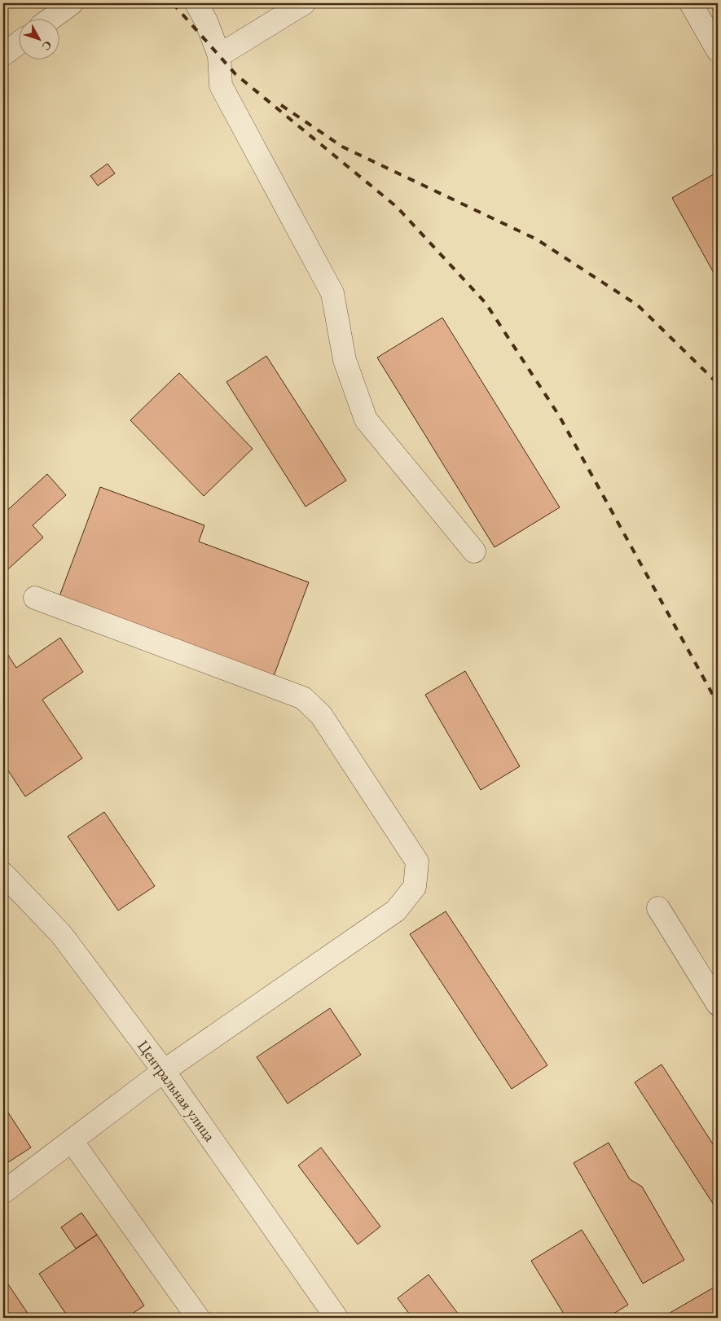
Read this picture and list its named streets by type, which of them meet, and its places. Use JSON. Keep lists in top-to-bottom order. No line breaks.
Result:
{"streets":{"street":["Центральная улица"]},"north":"bottom right"}
